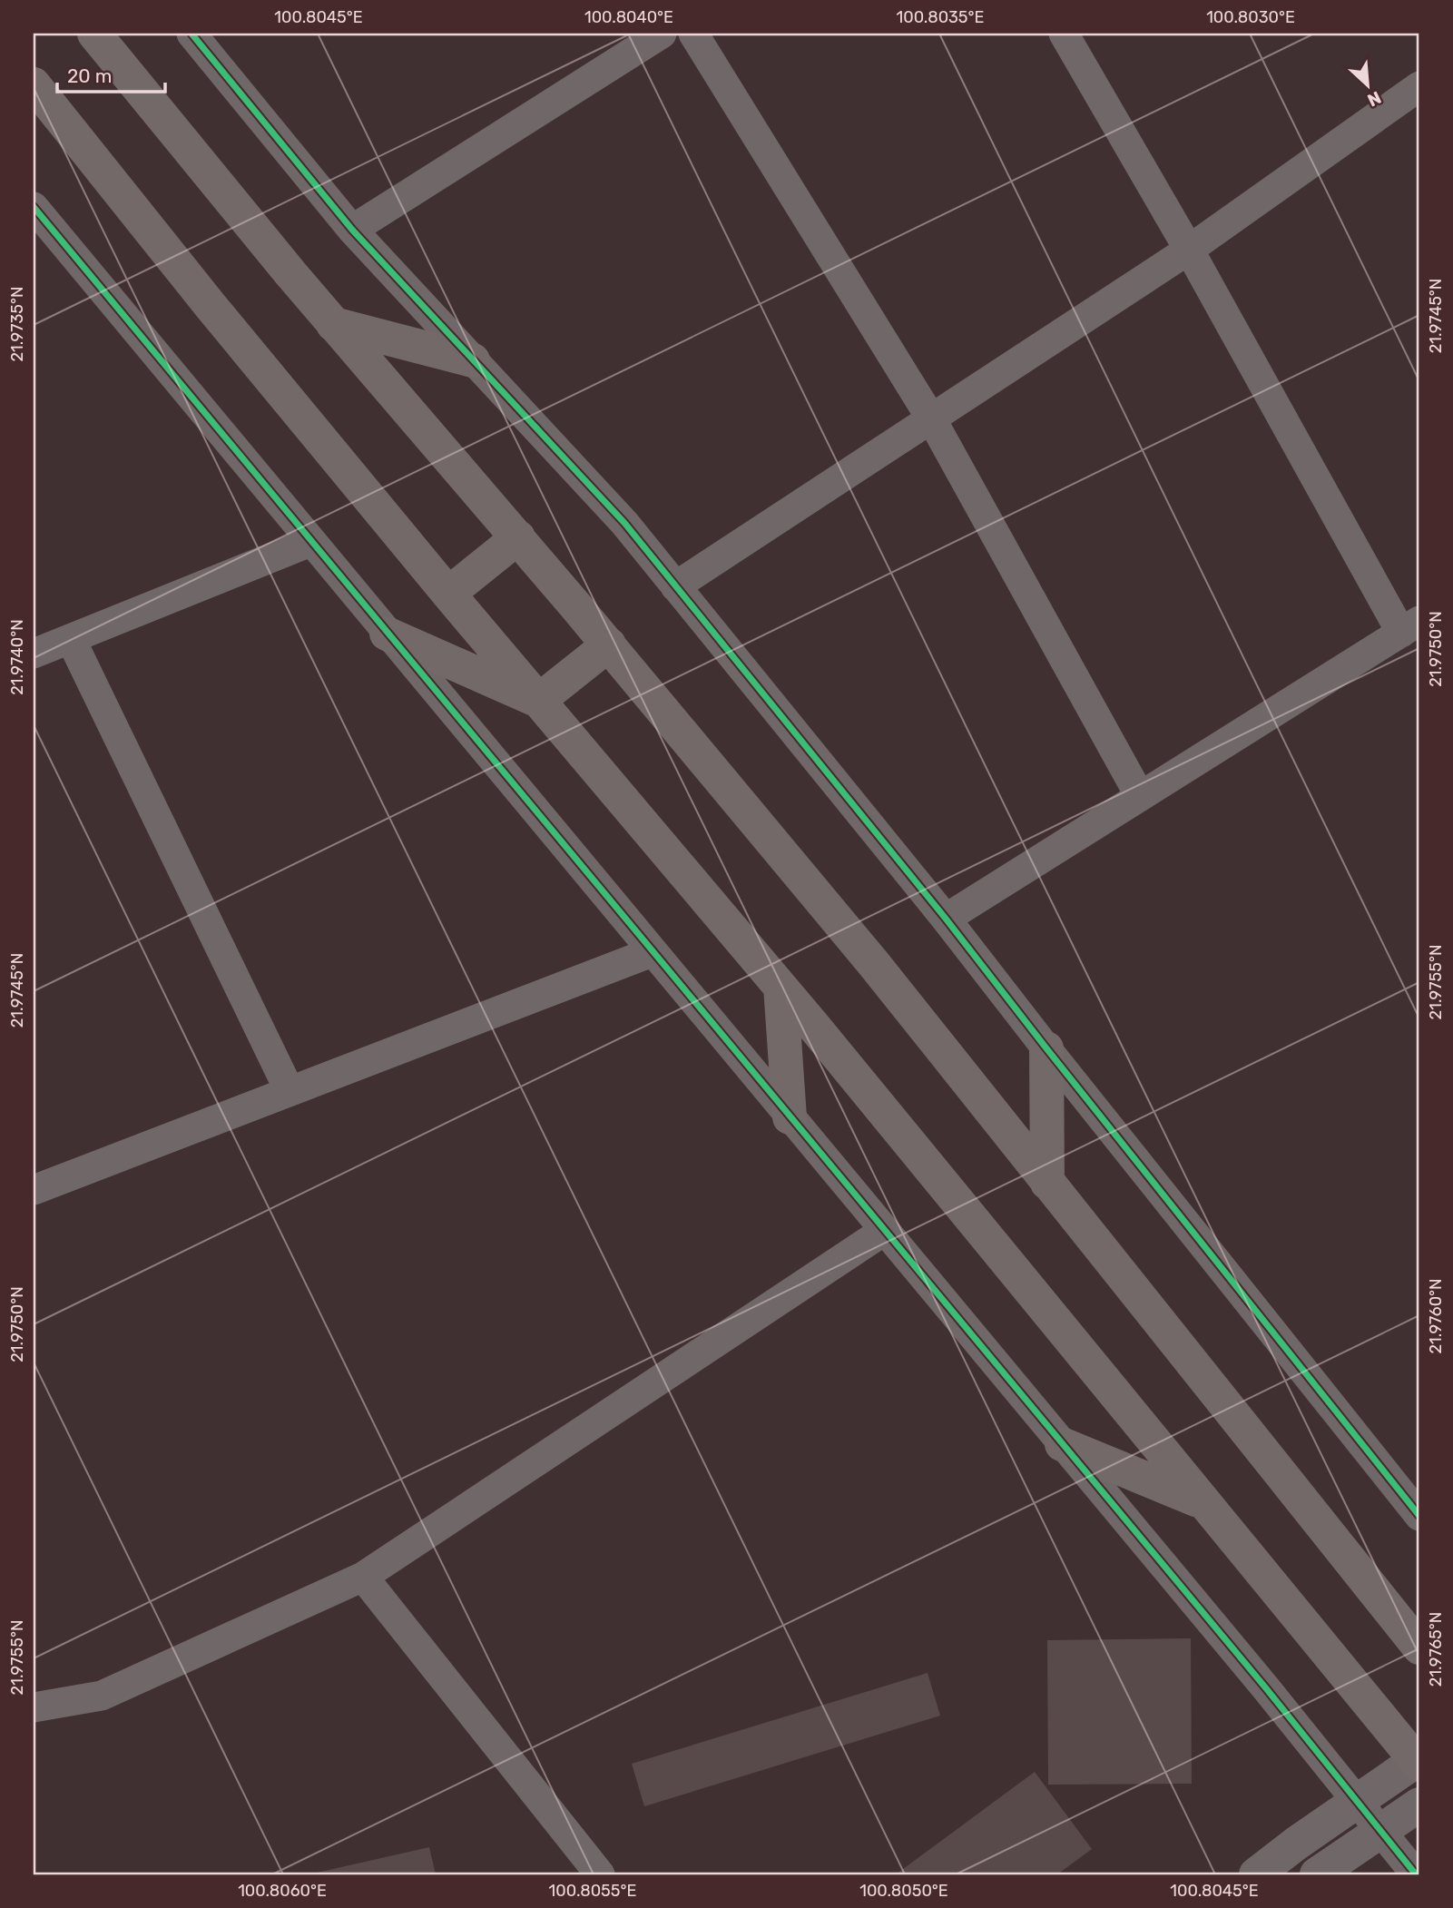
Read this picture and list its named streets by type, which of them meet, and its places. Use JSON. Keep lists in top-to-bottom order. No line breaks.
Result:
{"scale_bar":"20 m","north":"bottom right","coordinates":["100.8045°E","100.8040°E","100.8035°E","100.8030°E","21.9745°N","21.9735°N","21.9750°N","21.9740°N","21.9755°N","21.9760°N","21.9765°N","100.8060°E","100.8055°E","100.8050°E"]}
